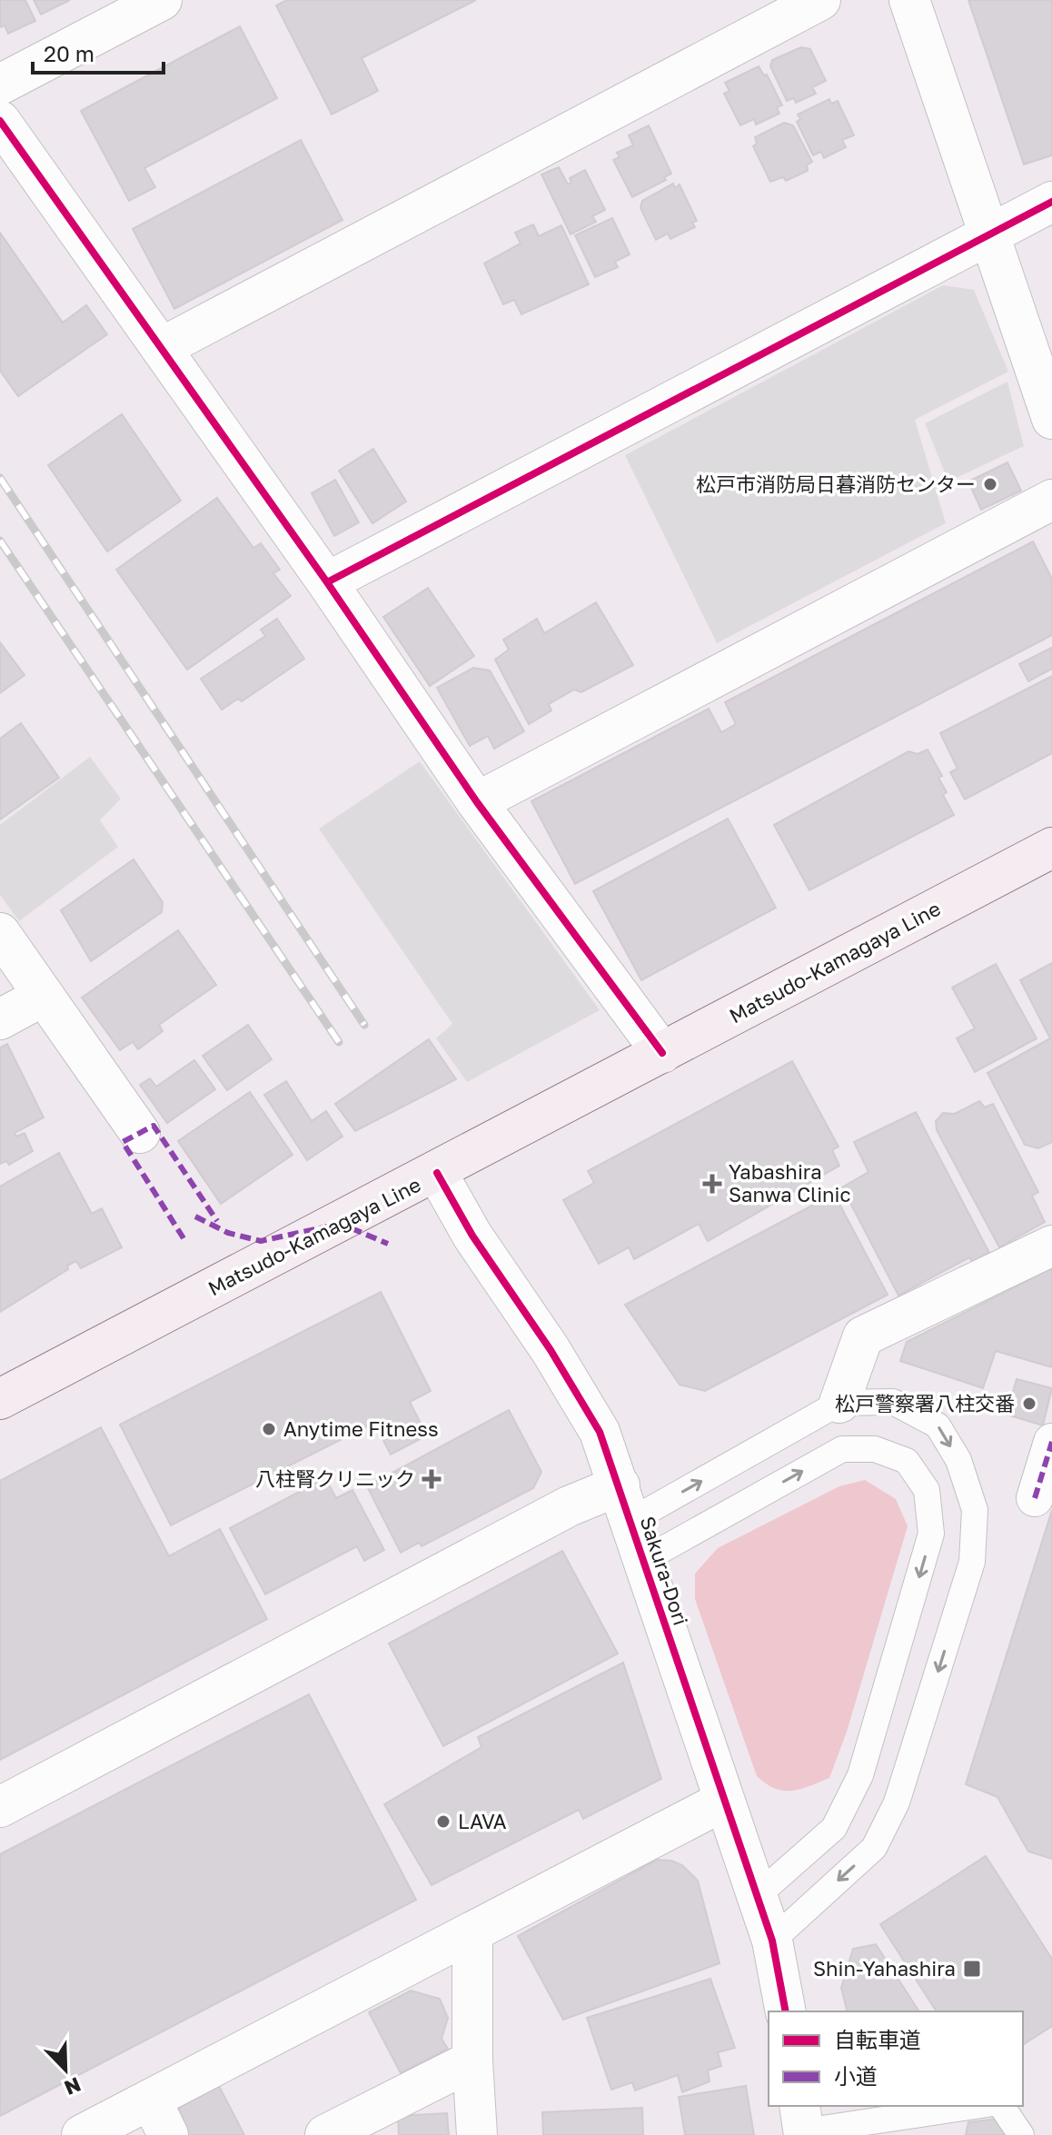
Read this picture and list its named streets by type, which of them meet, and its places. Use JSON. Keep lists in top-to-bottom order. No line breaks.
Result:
{"streets":{"main road":["Matsudo-Kamagaya Line"],"street":["Sakura-Dori"]},"crossings":[["Matsudo-Kamagaya Line","Sakura-Dori"]],"places":{"other":["松戸市消防局日暮消防センター","松戸警察署八柱交番","Anytime Fitness","LAVA"],"health":["Yabashira Sanwa Clinic","八柱腎クリニック"],"transit":["Shin-Yahashira"]},"legend":["自転車道","小道"],"scale_bar":"20 m","north":"bottom right"}
